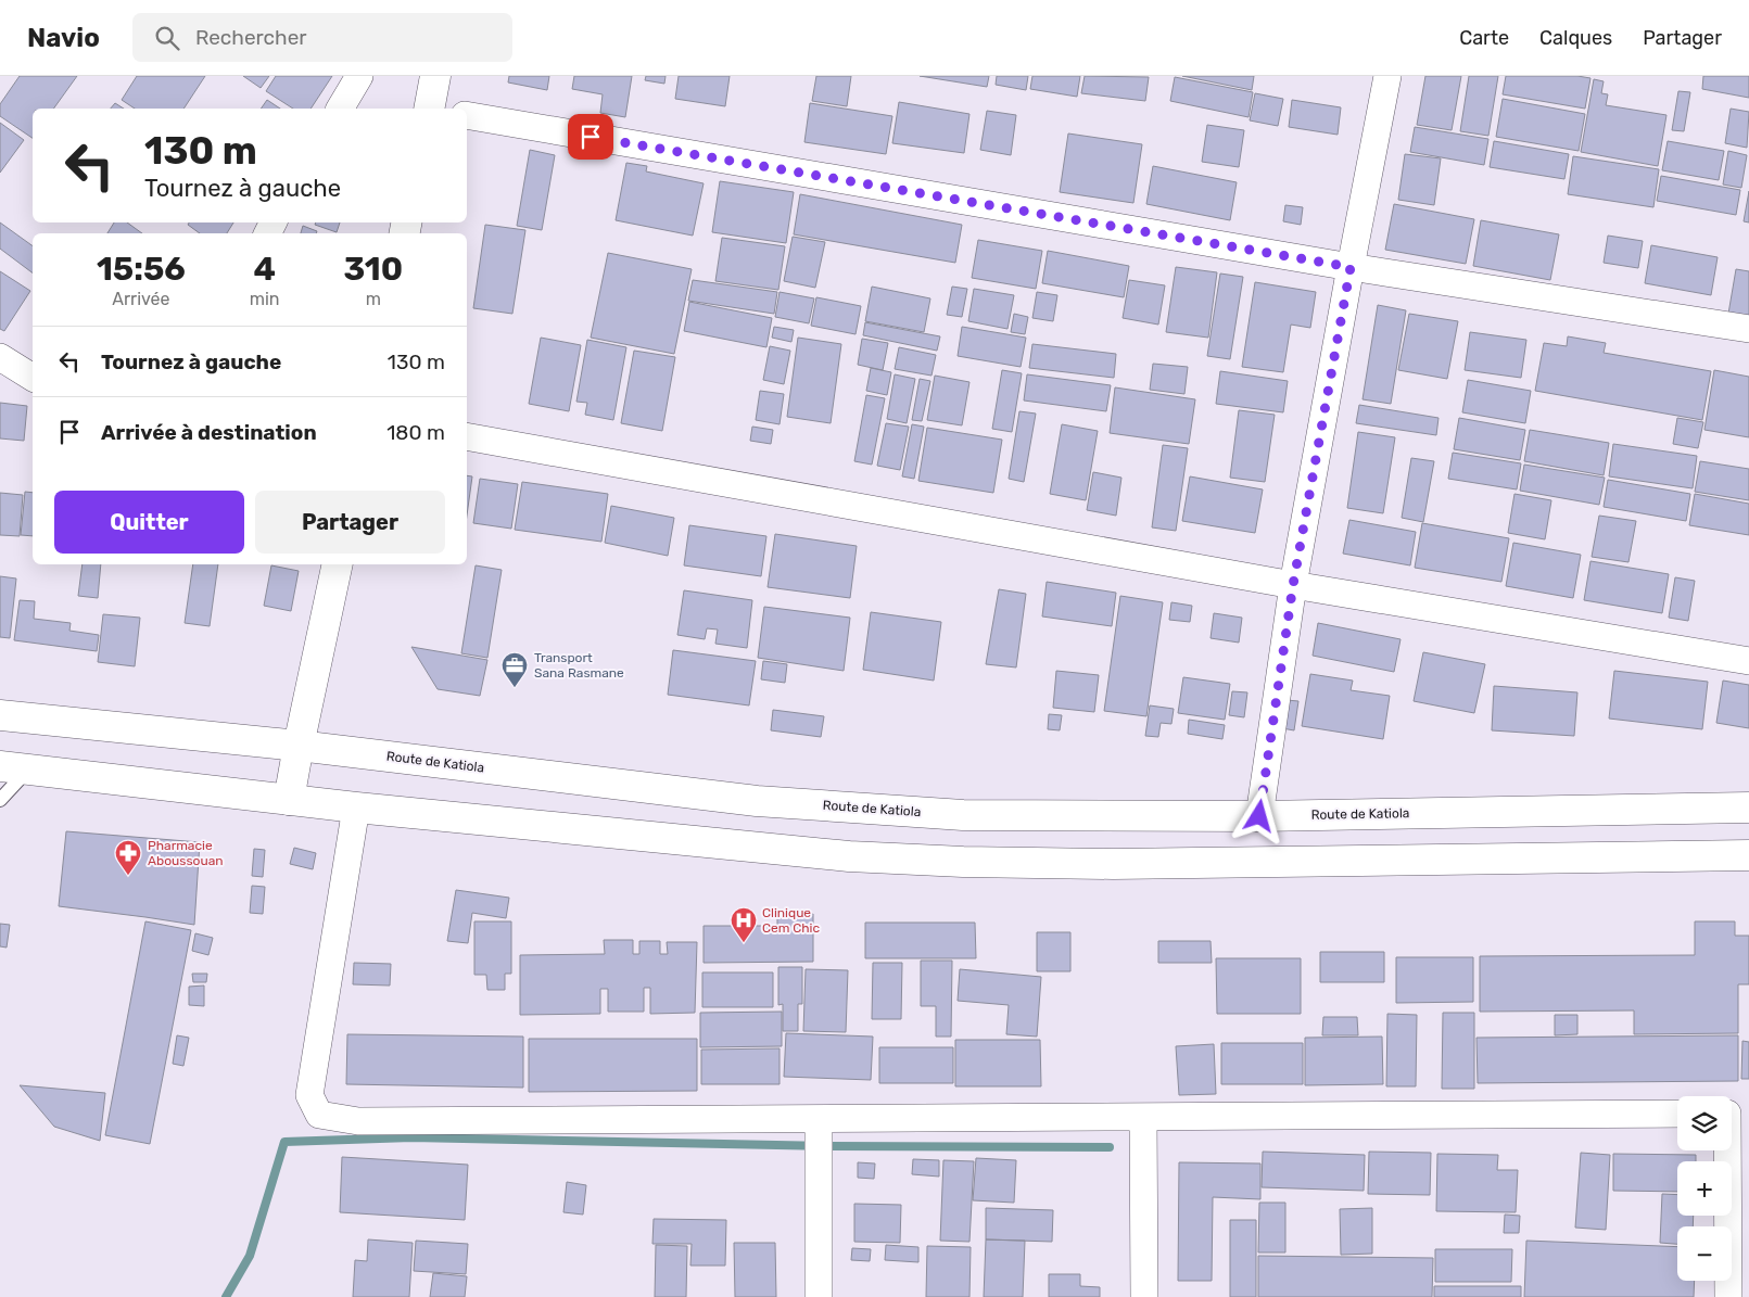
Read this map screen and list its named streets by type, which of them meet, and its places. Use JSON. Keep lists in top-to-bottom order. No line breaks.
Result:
{"streets":{"main road":["Route de Katiola"]},"places":{"office":["Transport Sana Rasmane"],"pharmacy":["Pharmacie Aboussouan"],"hospital":["Clinique Cem Chic"]},"page":{"header":"Navio","search":"Rechercher","nav":["Carte","Calques","Partager"],"turn":["130 m","Tournez à gauche"],"eta":["15:56","Arrivée","4","min","310","m"],"list":[{"name":"Tournez à gauche","value":"130 m"},{"name":"Arrivée à destination","value":"180 m"}],"buttons":["Quitter","Partager"],"map_buttons":["+","−"]}}
